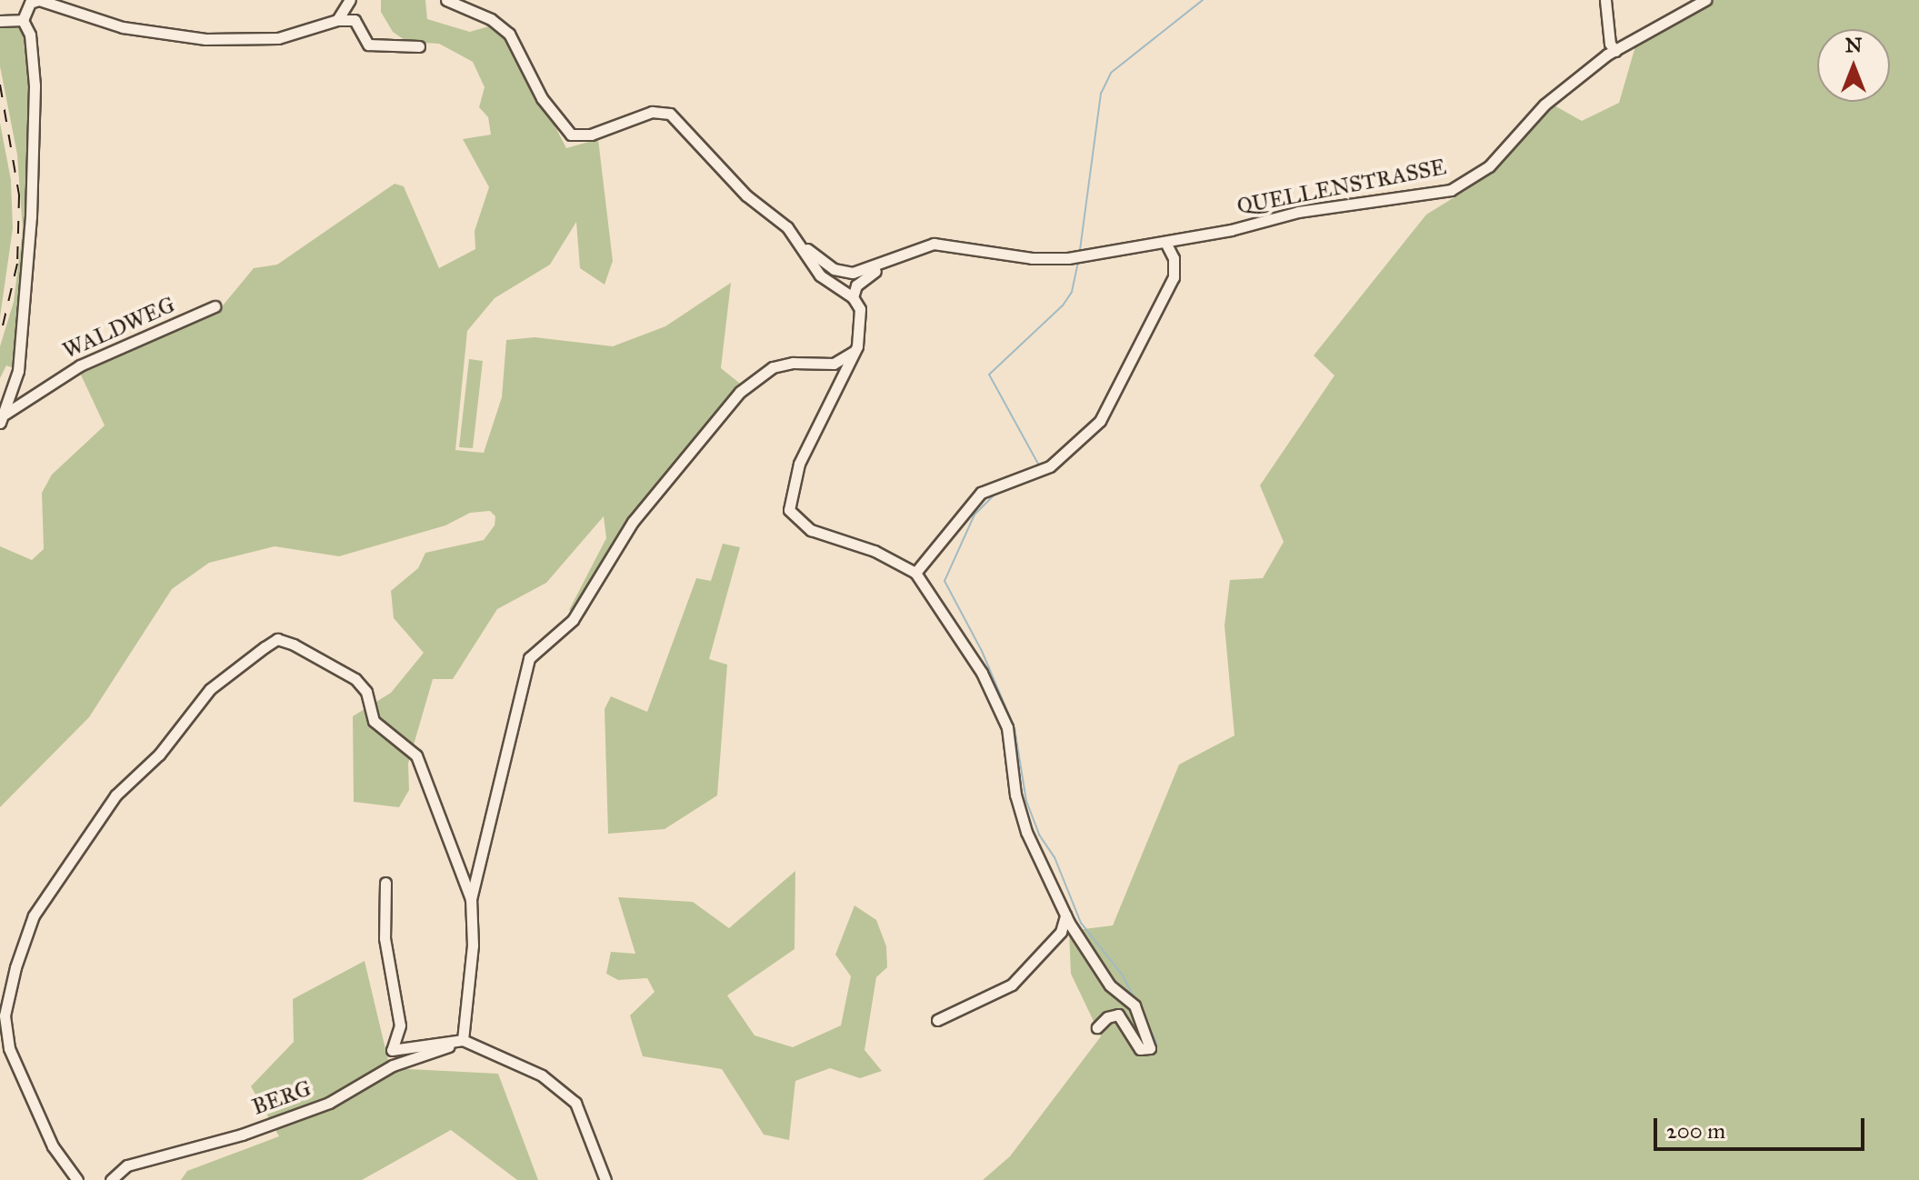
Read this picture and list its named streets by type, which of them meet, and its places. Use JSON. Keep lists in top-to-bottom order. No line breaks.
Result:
{"streets":{"street":["QUELLENSTRASSE","WALDWEG","BERG"]},"scale_bar":"200 m","north":"top"}
